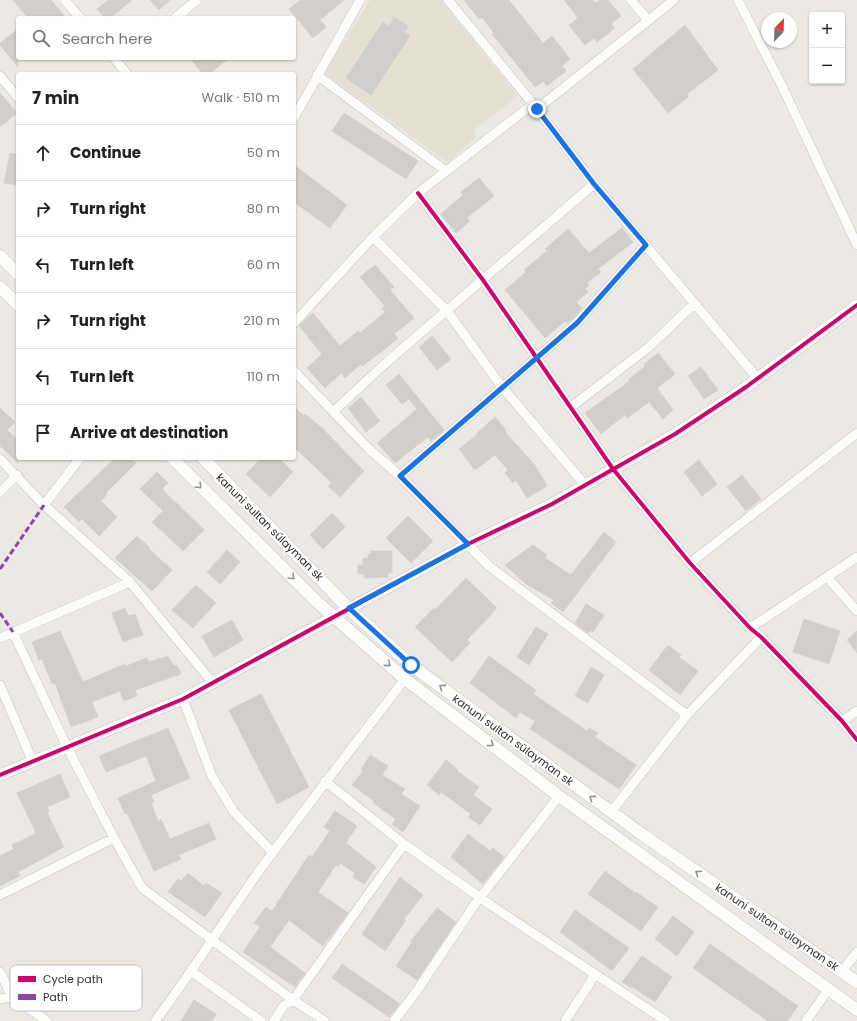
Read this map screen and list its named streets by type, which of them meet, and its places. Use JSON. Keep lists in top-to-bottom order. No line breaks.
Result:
{"streets":{"main road":["kanuni sultan sülayman sk"]},"legend":["Cycle path","Path"],"north":"top right","page":{"map_buttons":["+","−"],"search":"Search here","heading":["7 min","Walk · 510 m"],"list":[["Continue","50 m"],["Turn right","80 m"],["Turn left","60 m"],["Turn right","210 m"],["Turn left","110 m"],"Arrive at destination"]}}
